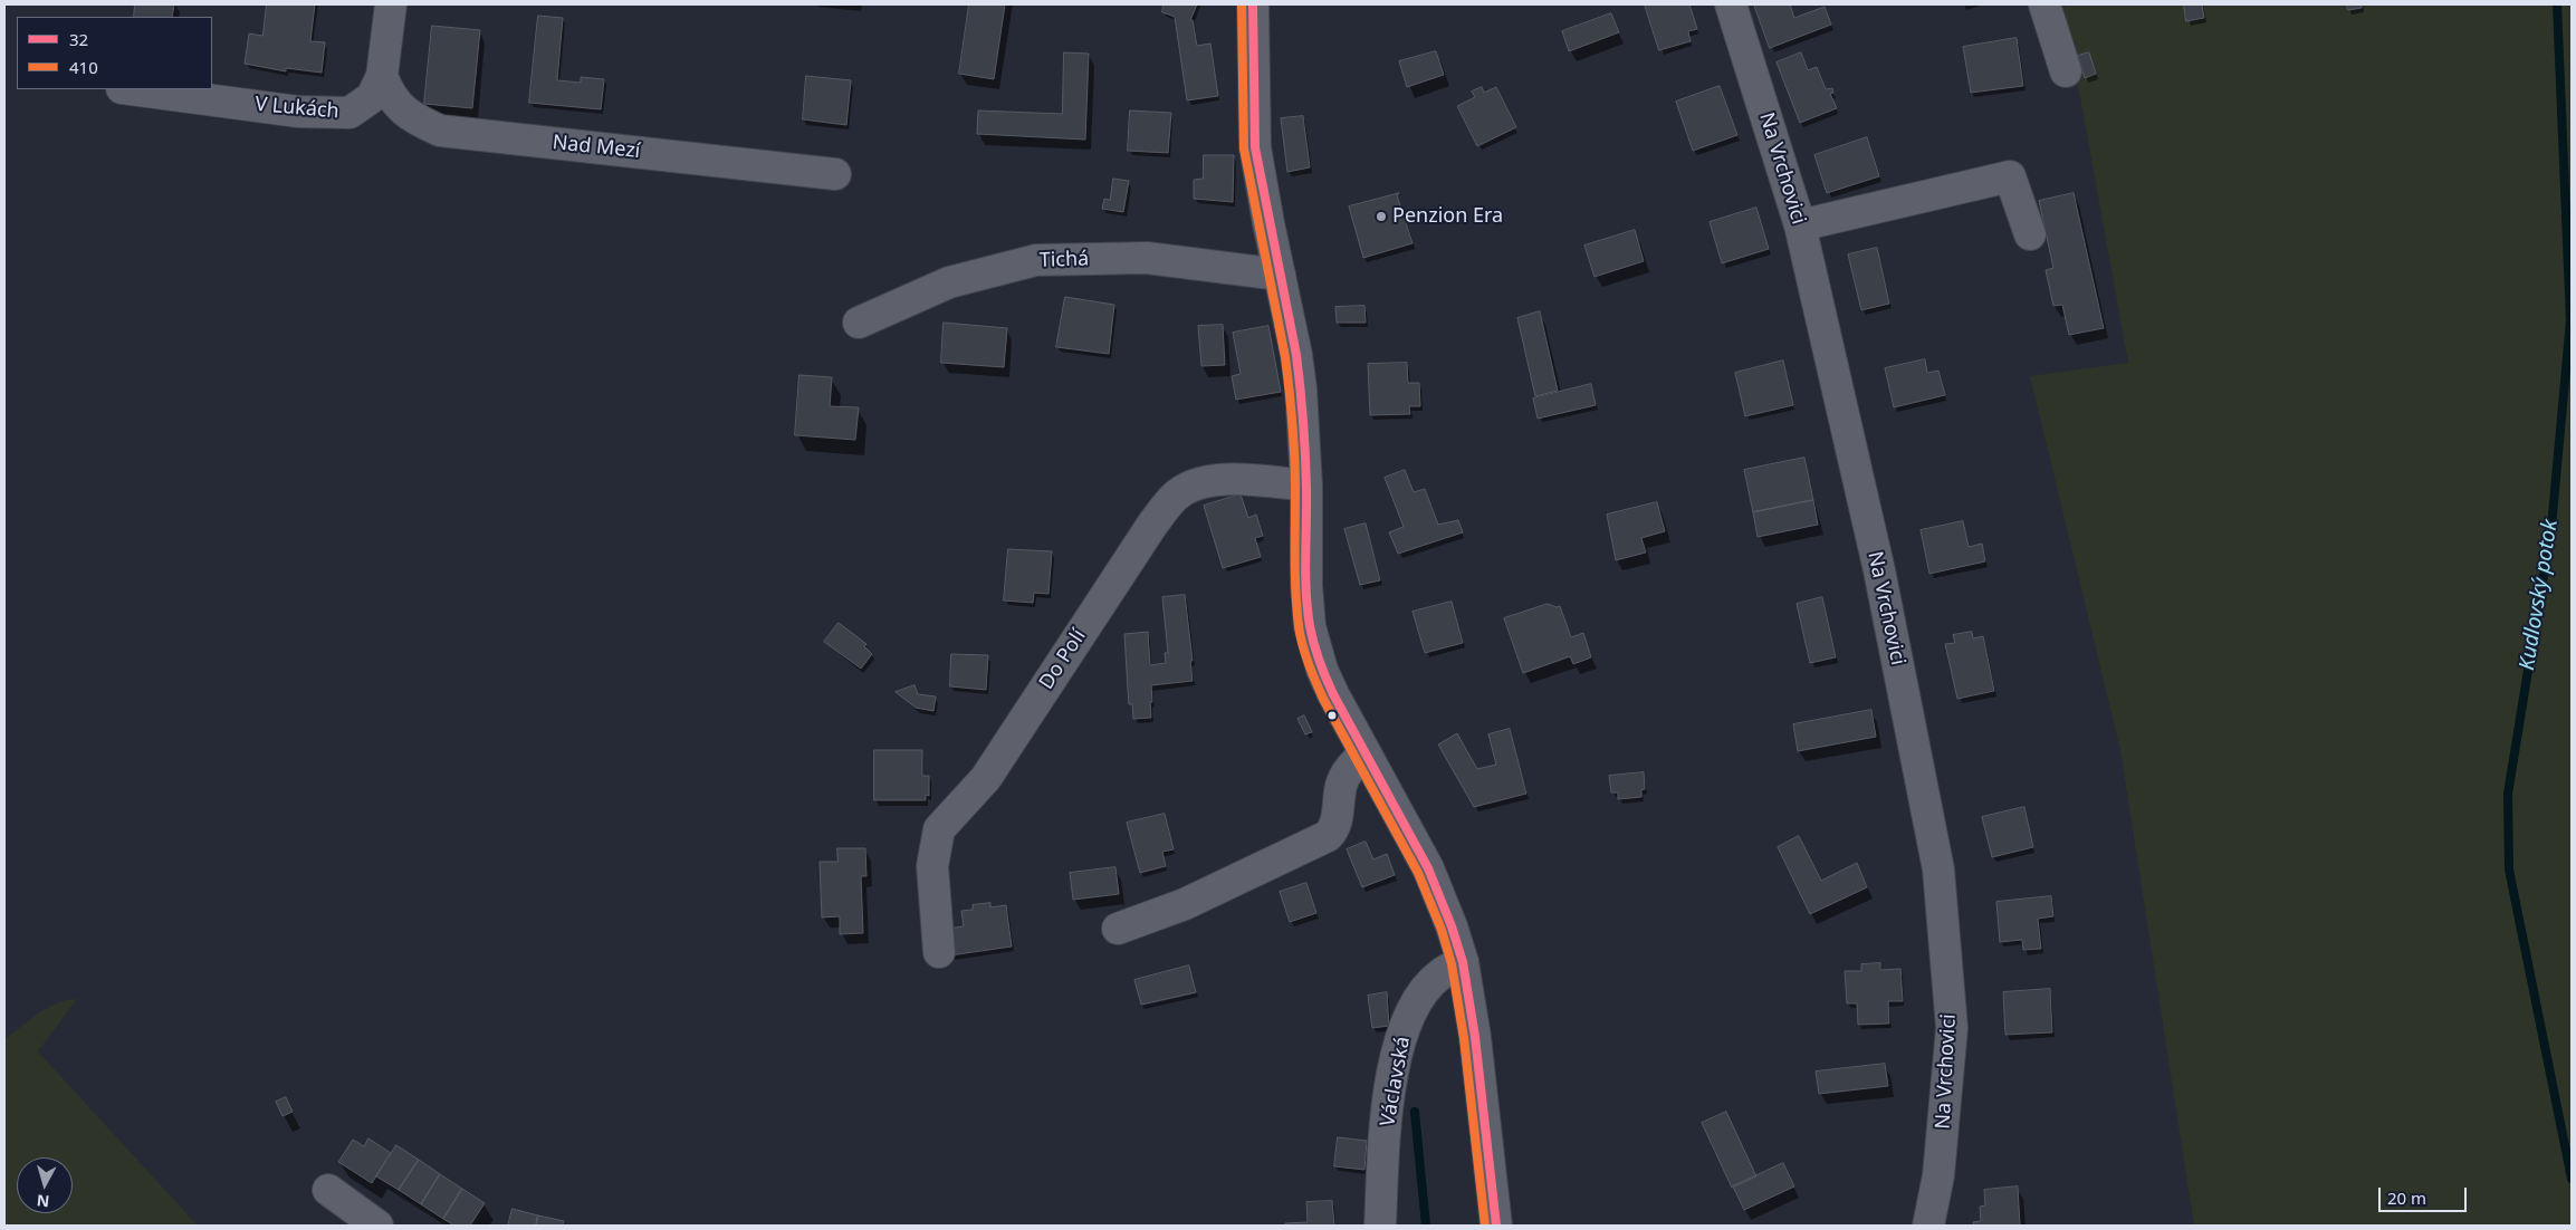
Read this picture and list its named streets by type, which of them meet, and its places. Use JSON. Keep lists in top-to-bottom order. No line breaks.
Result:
{"streets":{"street":["V Lukách","Nad Mezí","Na Vrchovici","Tichá","Do Polí","Václavská"]},"crossings":[["V Lukách","Nad Mezí"]],"water":["Kudlovský potok"],"places":["Penzion Era"],"lines":["transit line 32","transit line 410"],"legend":["32","410"],"scale_bar":"20 m","north":"bottom"}
